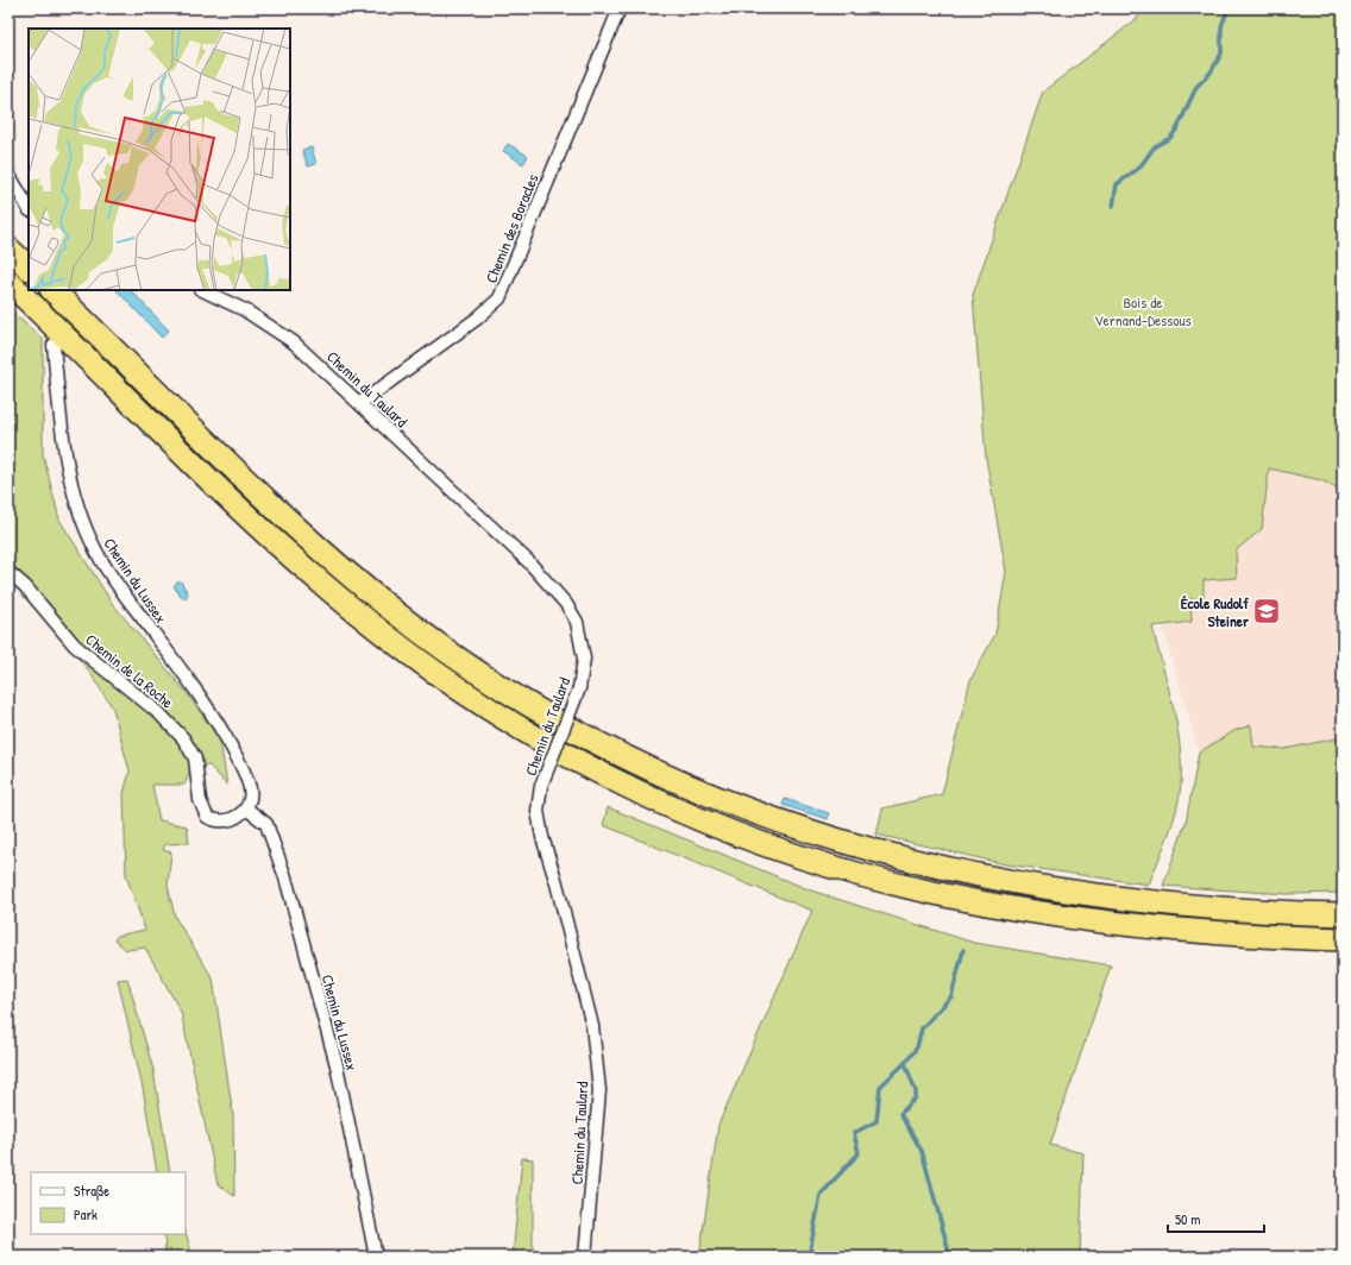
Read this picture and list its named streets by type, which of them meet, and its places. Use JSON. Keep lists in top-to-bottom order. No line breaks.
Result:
{"streets":{"street":["Chemin des Boracles","Chemin du Taulard","Chemin du Lussex","Chemin de la Roche"]},"crossings":[["Chemin des Boracles","Chemin du Taulard"],["Chemin du Lussex","Chemin de la Roche"]],"parks":["Bois de Vernand-Dessous"],"places":{"school or university":["École Rudolf Steiner"]},"legend":["Straße","Park"],"scale_bar":"50 m"}
